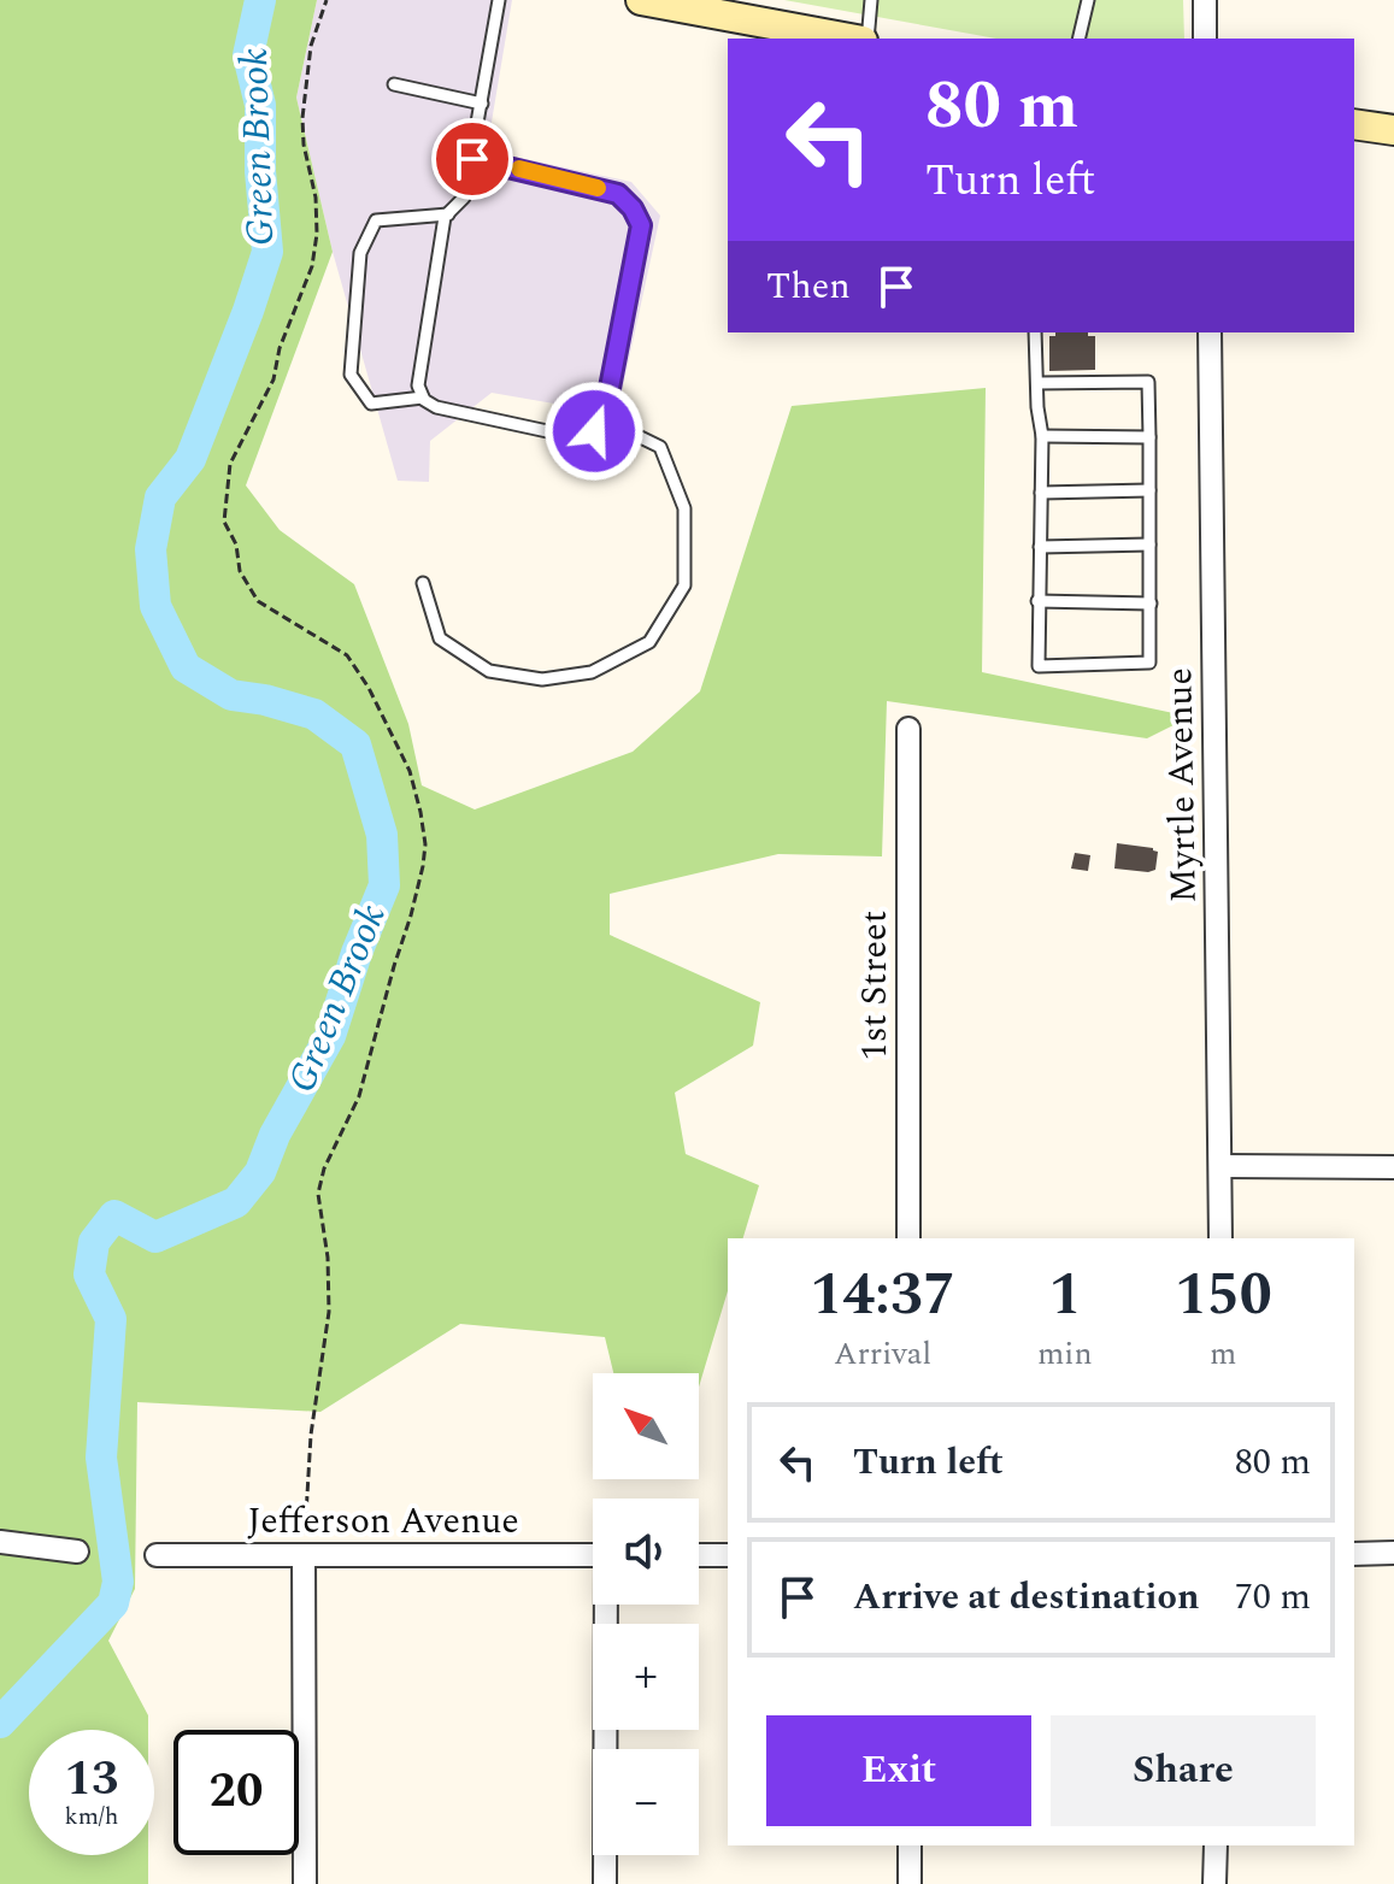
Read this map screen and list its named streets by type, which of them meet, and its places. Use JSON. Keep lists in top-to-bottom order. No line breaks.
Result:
{"streets":{"street":["Myrtle Avenue","1st Street","Jefferson Avenue"]},"water":["Green Brook"],"north":"top left","page":{"turn":["80 m","Turn left"],"then":"Then","eta":["14:37","Arrival","1","min","150","m"],"map_buttons":["+","−"],"list":[{"name":"Turn left","value":"80 m"},{"name":"Arrive at destination","value":"70 m"}],"buttons":["Exit","Share"],"speed":"13 km/h","limit":"20"}}
